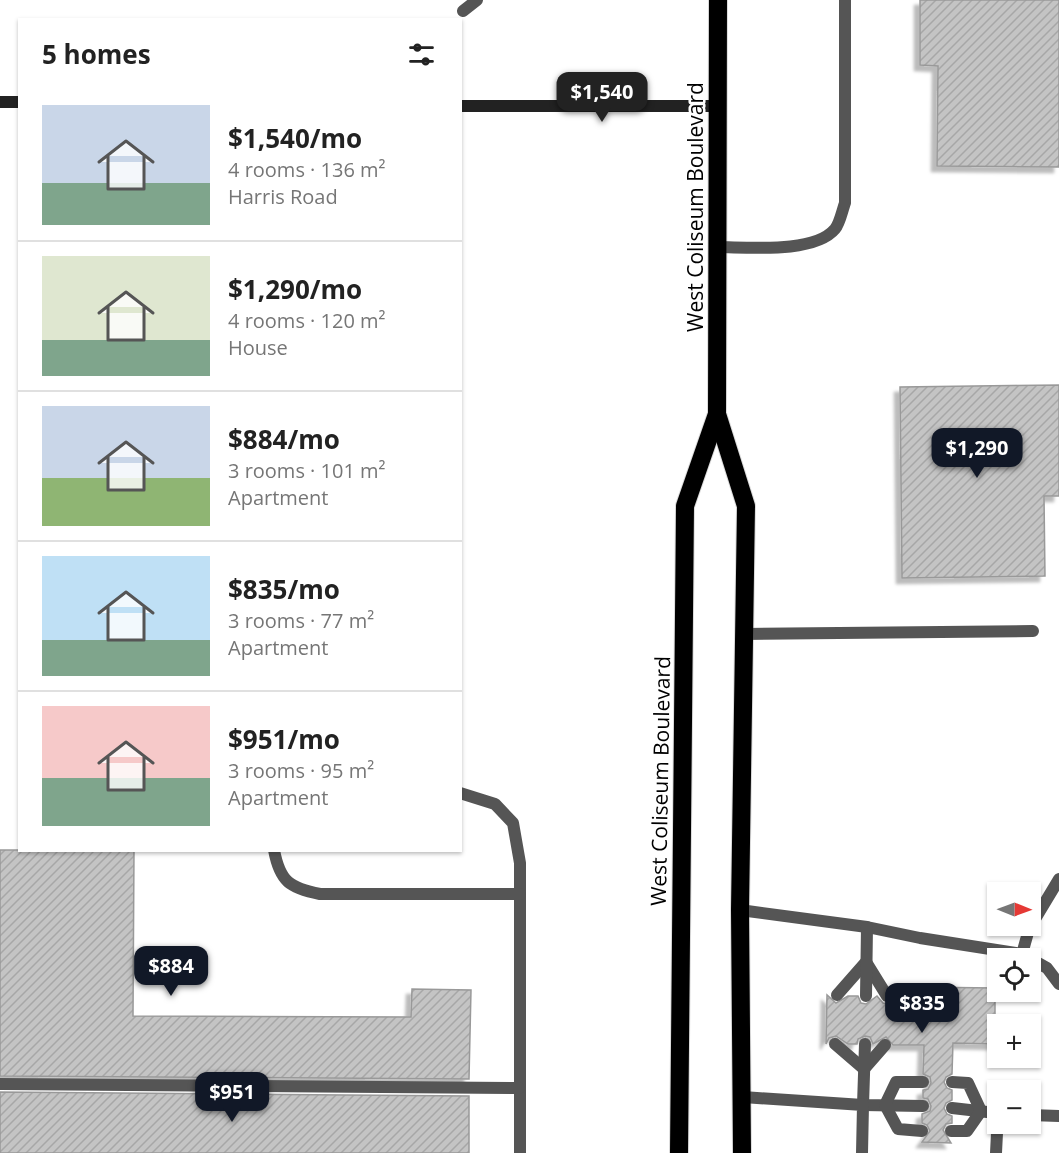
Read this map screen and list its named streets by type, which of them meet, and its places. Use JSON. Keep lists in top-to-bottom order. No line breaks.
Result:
{"streets":{"highway":["West Coliseum Boulevard"]},"north":"right","page":{"heading":"5 homes","price":["$1,540","$1,290","$884","$835","$951"],"list":[{"name":"$1,540/mo","note":"4 rooms · 136 m² · Harris Road"},{"name":"$1,290/mo","note":"4 rooms · 120 m² · House"},{"name":"$884/mo","note":"3 rooms · 101 m² · Apartment"},{"name":"$835/mo","note":"3 rooms · 77 m² · Apartment"},{"name":"$951/mo","note":"3 rooms · 95 m² · Apartment"}],"map_buttons":["+","−"]}}
